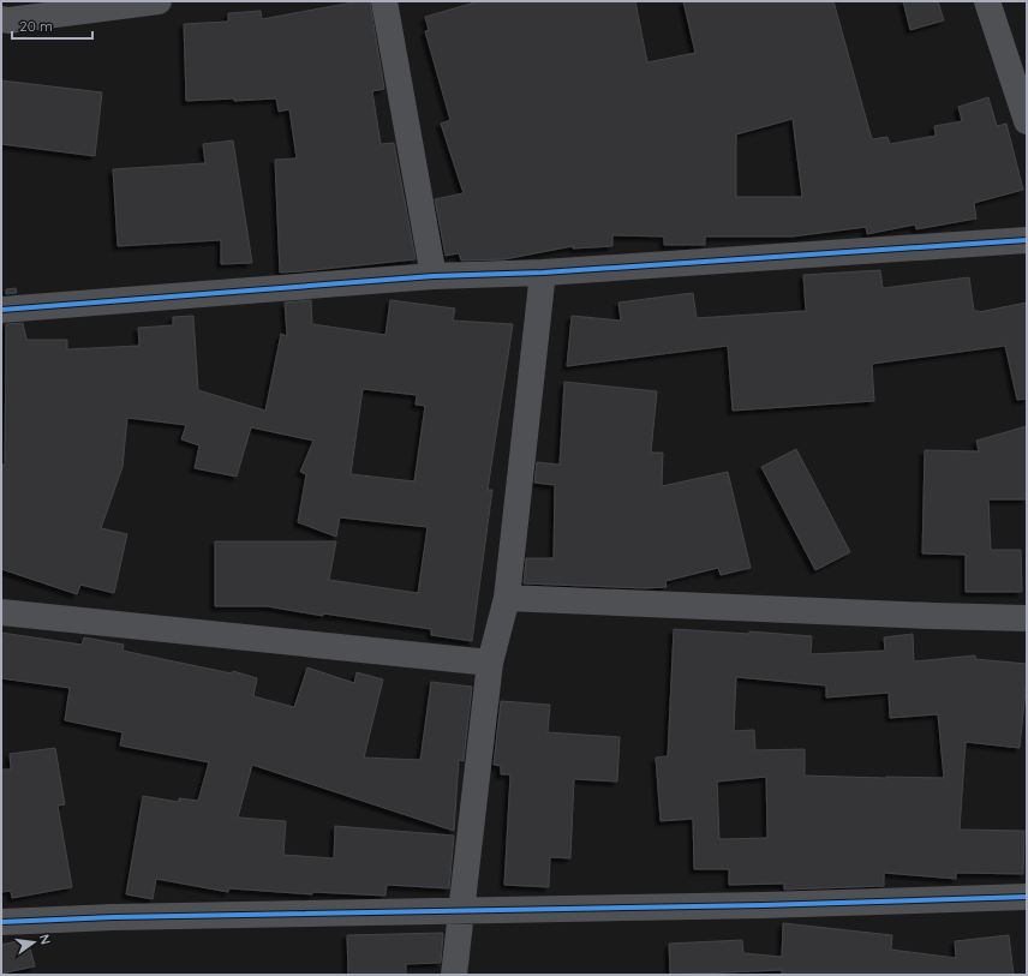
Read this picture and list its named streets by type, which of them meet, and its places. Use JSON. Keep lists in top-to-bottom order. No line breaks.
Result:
{"scale_bar":"20 m","north":"right"}
